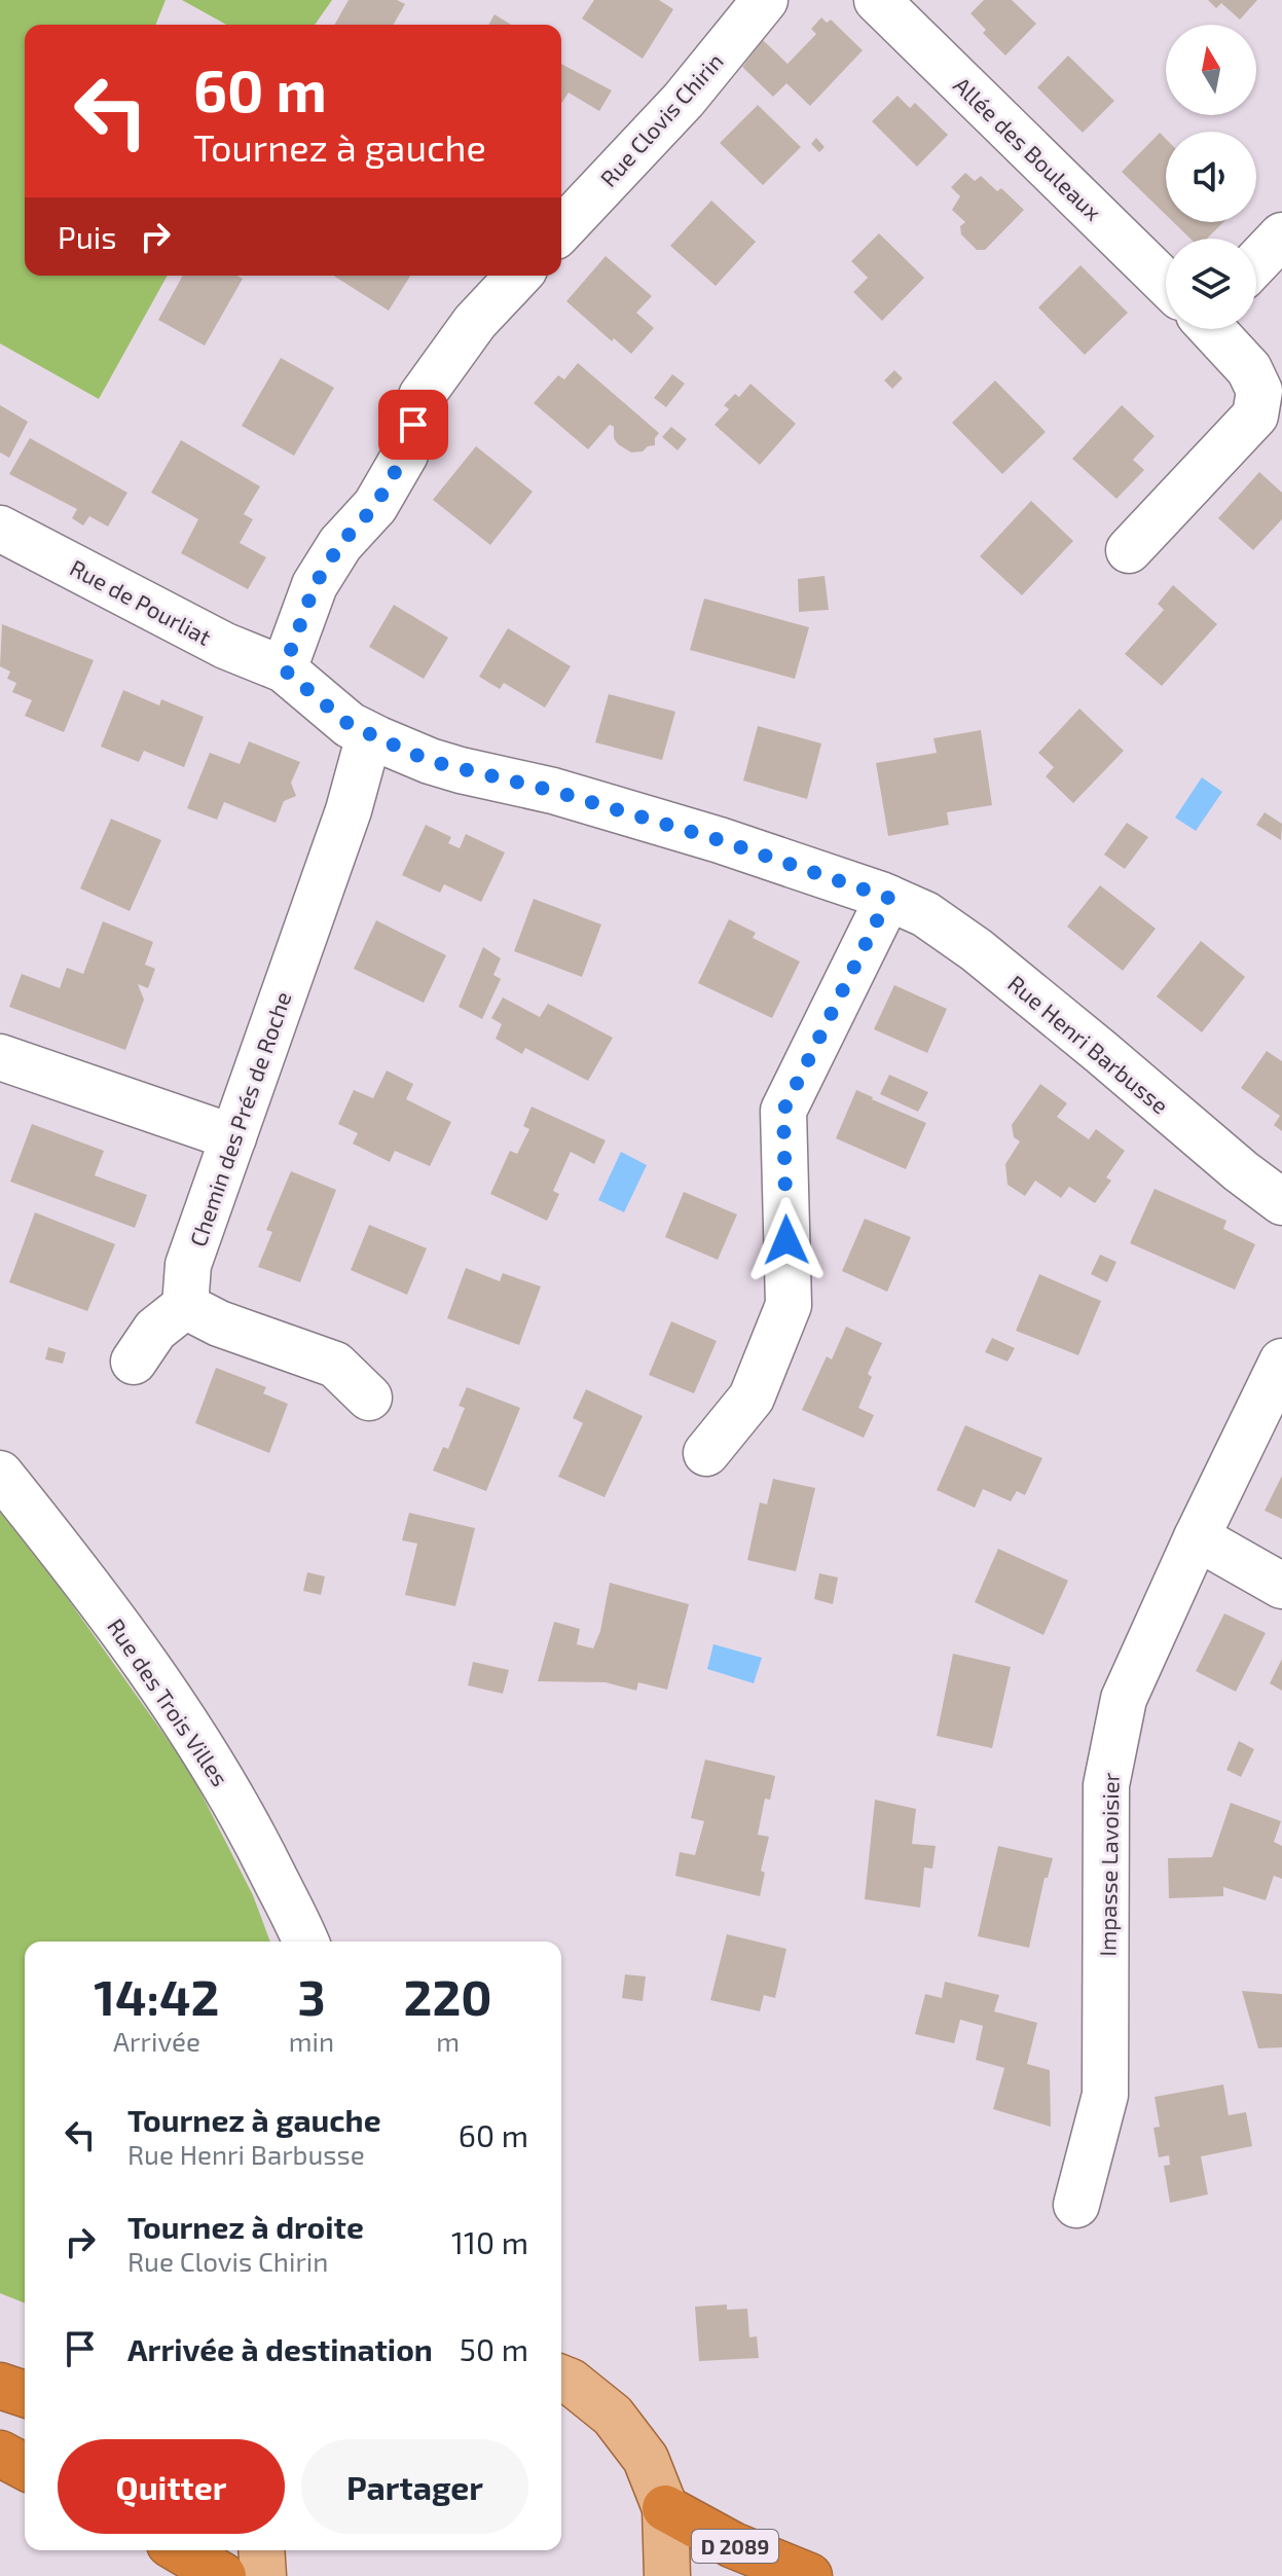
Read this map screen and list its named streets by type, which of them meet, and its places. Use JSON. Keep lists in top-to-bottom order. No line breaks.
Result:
{"streets":{"highway":["D 2089"],"street":["Rue Clovis Chirin","Allée des Bouleaux","Rue de Pourliat","Rue Henri Barbusse","Chemin des Prés de Roche","Rue des Trois Villes","Impasse Lavoisier"]},"crossings":[["Rue de Pourliat","Rue Henri Barbusse"],["Rue Henri Barbusse","Chemin des Prés de Roche"]],"north":"top","page":{"turn":["60 m","Tournez à gauche"],"then":"Puis","eta":["14:42","Arrivée","3","min","220","m"],"list":[{"name":"Tournez à gauche","note":"Rue Henri Barbusse","value":"60 m"},{"name":"Tournez à droite","note":"Rue Clovis Chirin","value":"110 m"},{"name":"Arrivée à destination","value":"50 m"}],"buttons":["Quitter","Partager"]}}
